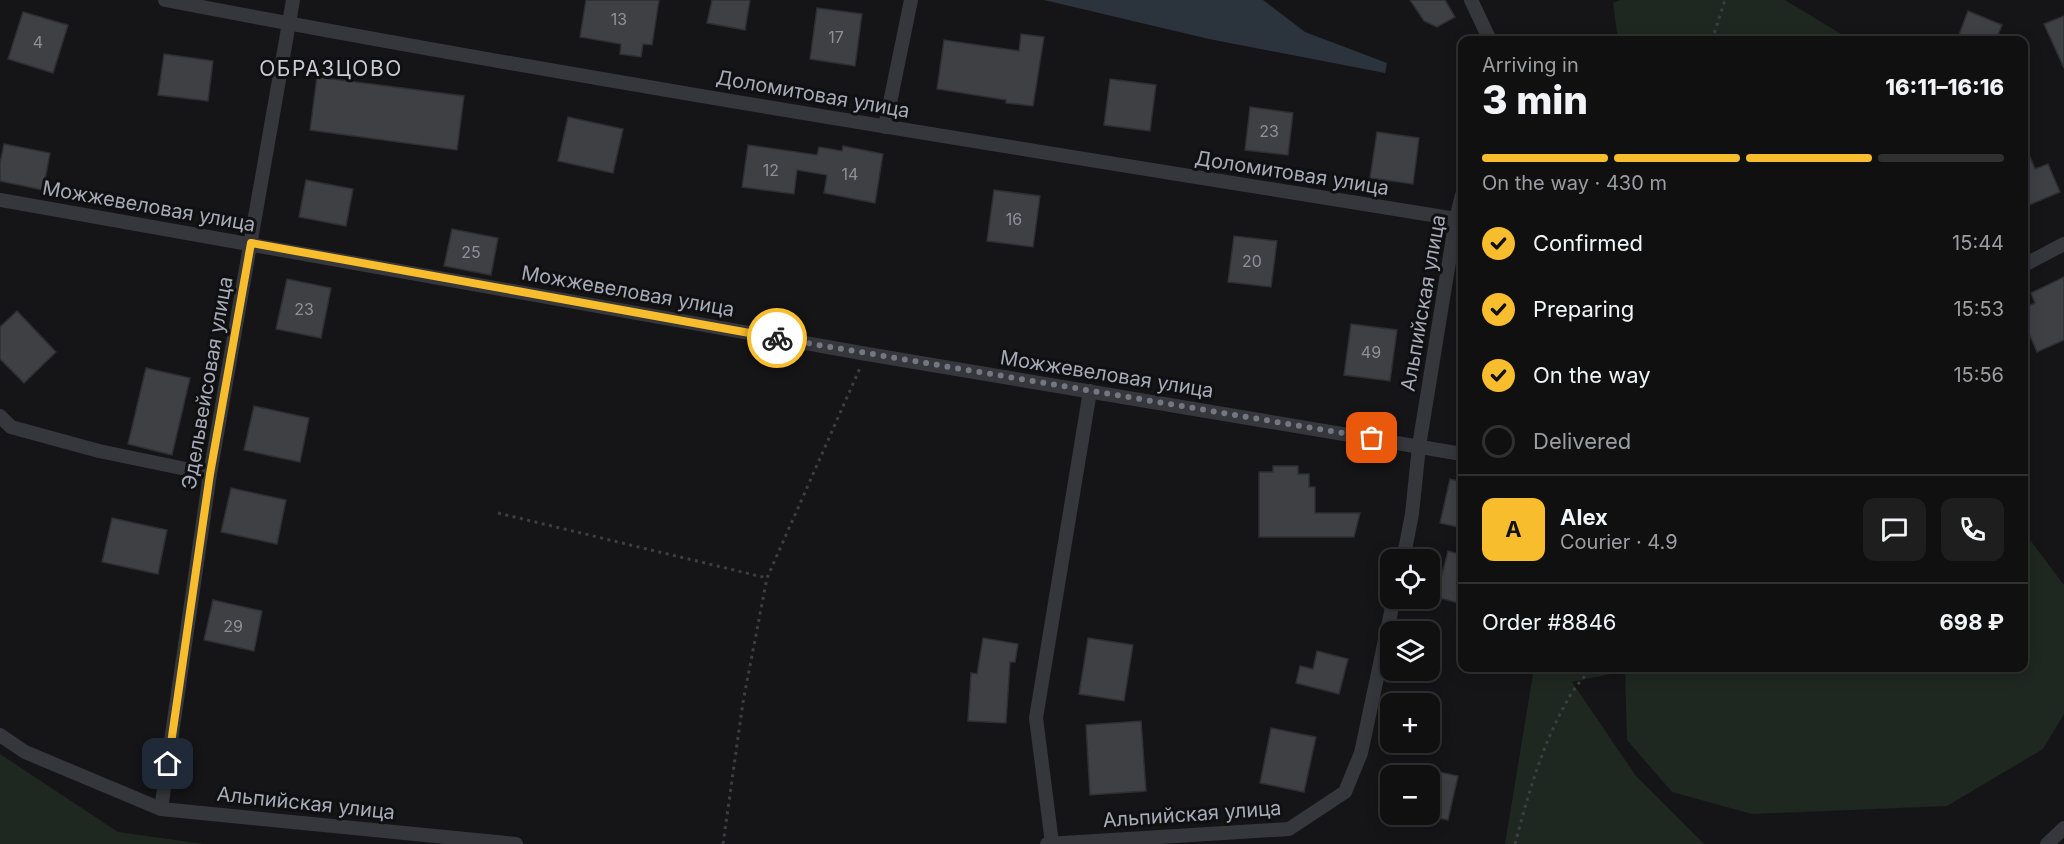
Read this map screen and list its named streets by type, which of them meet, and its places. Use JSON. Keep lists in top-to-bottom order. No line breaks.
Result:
{"streets":{"street":["Доломитовая улица","Можжевеловая улица","Альпийская улица","Эдельвейсовая улица"]},"crossings":[["Доломитовая улица","Альпийская улица"],["Доломитовая улица","Эдельвейсовая улица"],["Можжевеловая улица","Альпийская улица"],["Можжевеловая улица","Эдельвейсовая улица"],["Альпийская улица","Эдельвейсовая улица"]],"districts":["ОБРАЗЦОВО"],"house_numbers":["13","17","4","23","12","14","16","25","20","23","49","29"],"page":{"heading":["3 min","Arriving in","16:11–16:16"],"panel":["Alex","Courier · 4.9","Order #8846","698 ₽"],"bar":"On the way · 430 m","list":[["Confirmed","15:44"],["Preparing","15:53"],["On the way","15:56"],"Delivered"],"round":"A","map_buttons":["+","−"]}}
